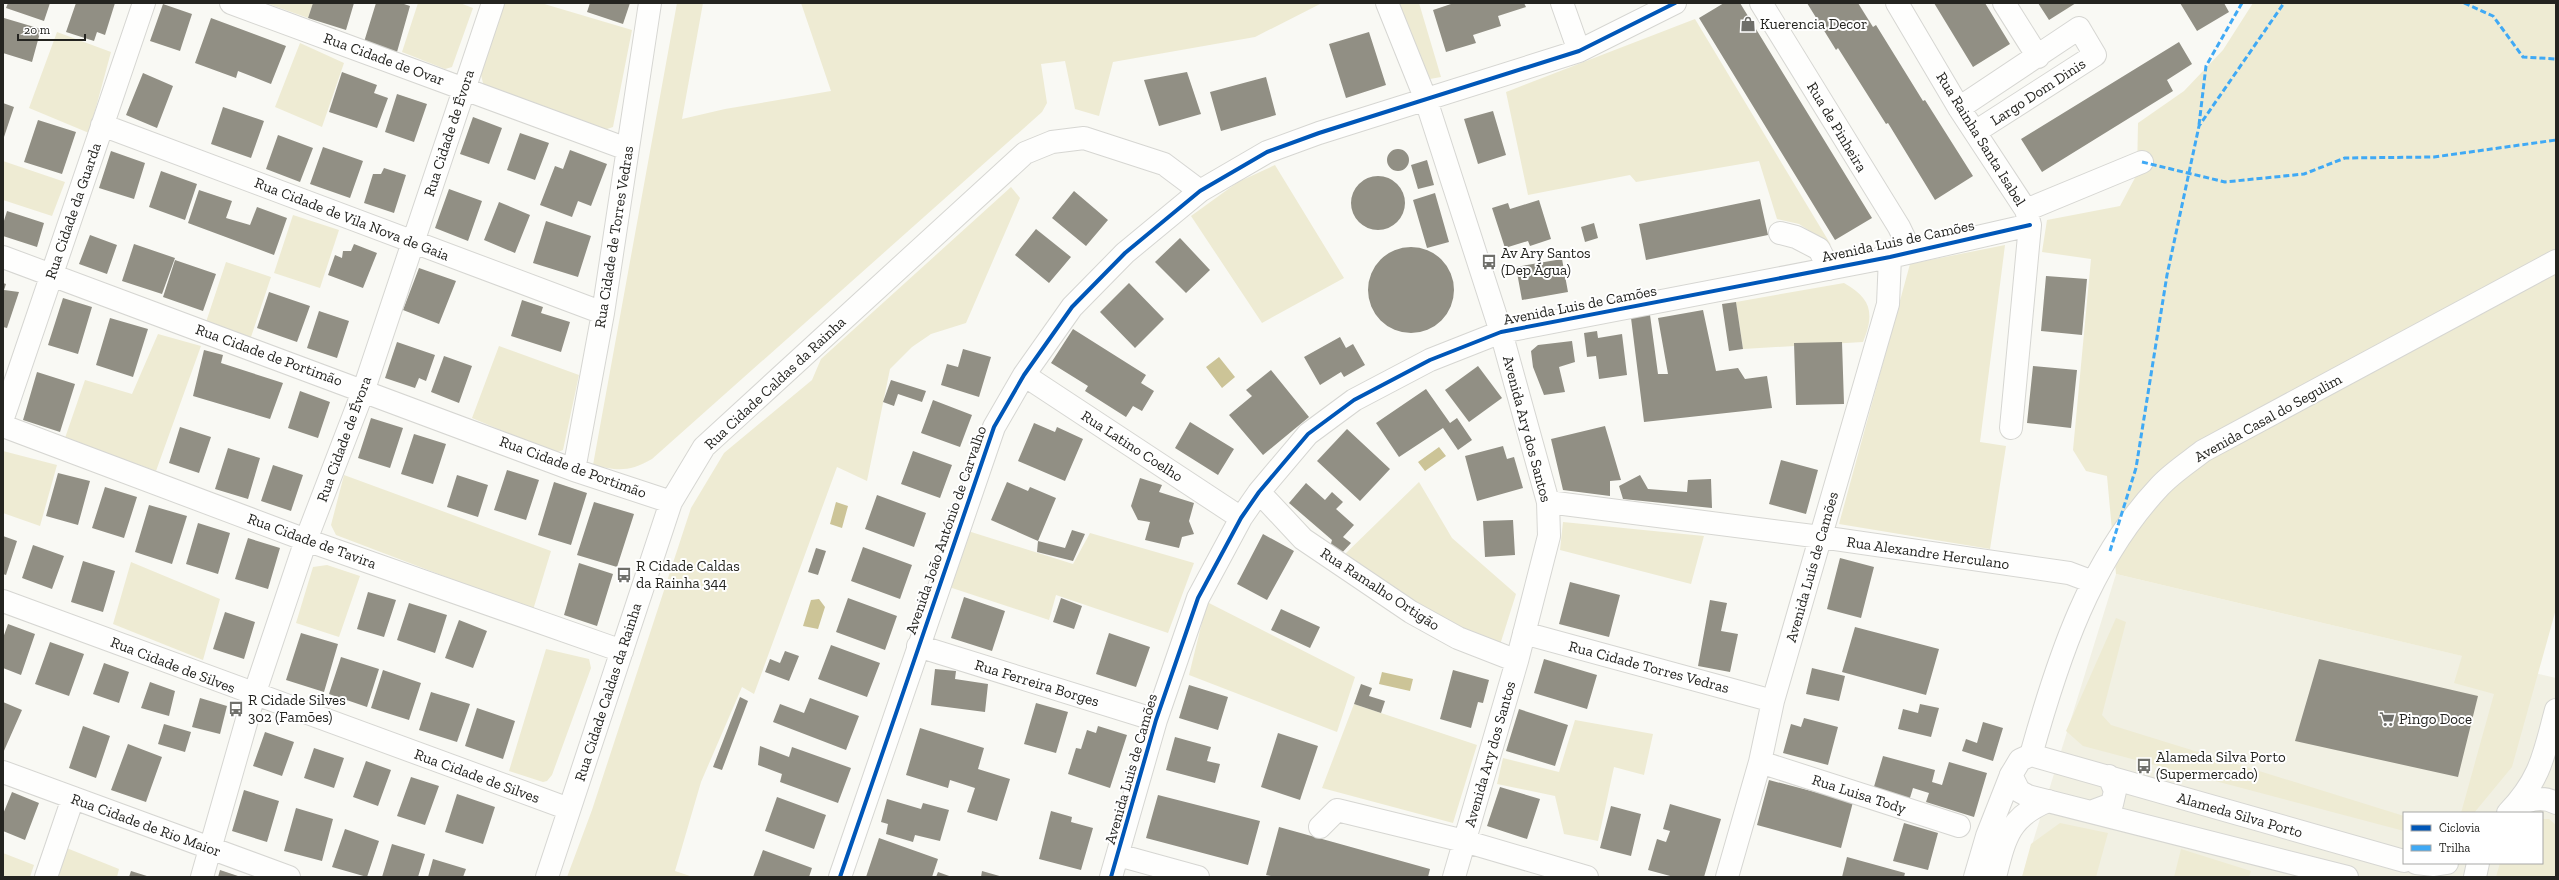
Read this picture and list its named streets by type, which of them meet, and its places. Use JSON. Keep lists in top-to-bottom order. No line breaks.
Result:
{"streets":{"street":["Rua Cidade de Ovar","Largo Dom Dinis","Rua de Pinheira","Rua Cidade de Évora","Rua Rainha Santa Isabel","Rua Cidade da Guarda","Rua Cidade de Vila Nova de Gaia","Rua Cidade de Torres Vedras","Avenida Luis de Camões","Rua Cidade de Portimão","Rua Cidade Caldas da Rainha","Avenida Casal do Segulim","Avenida Ary dos Santos","Rua Latino Coelho","Avenida João António de Carvalho","Rua Cidade de Tavira","Rua Alexandre Herculano","Avenida Luís de Camões","Rua Ramalho Ortigão","Rua Cidade de Silves","Rua Cidade Torres Vedras","Rua Ferreira Borges","Rua Luisa Tody","Alameda Silva Porto","Rua Cidade de Rio Maior"]},"crossings":[["Rua Cidade de Ovar","Rua Cidade de Évora"],["Rua Cidade de Ovar","Rua Cidade de Torres Vedras"],["Largo Dom Dinis","Rua Rainha Santa Isabel"],["Rua de Pinheira","Avenida Luis de Camões"],["Rua Cidade de Évora","Rua Cidade de Vila Nova de Gaia"],["Rua Cidade de Évora","Rua Cidade de Portimão"],["Rua Cidade de Évora","Rua Cidade de Tavira"],["Rua Cidade de Évora","Rua Cidade de Silves"],["Rua Cidade de Évora","Rua Cidade de Rio Maior"],["Rua Rainha Santa Isabel","Avenida Luis de Camões"],["Rua Cidade da Guarda","Rua Cidade de Vila Nova de Gaia"],["Rua Cidade da Guarda","Rua Cidade de Portimão"],["Rua Cidade de Vila Nova de Gaia","Rua Cidade de Torres Vedras"],["Rua Cidade de Torres Vedras","Rua Cidade de Portimão"],["Avenida Luis de Camões","Avenida Ary dos Santos"],["Avenida Luis de Camões","Rua Latino Coelho"],["Avenida Luis de Camões","Avenida Luís de Camões"],["Avenida Luis de Camões","Rua Ramalho Ortigão"],["Avenida Luis de Camões","Rua Ferreira Borges"],["Rua Cidade de Portimão","Rua Cidade Caldas da Rainha"],["Rua Cidade Caldas da Rainha","Avenida João António de Carvalho"],["Rua Cidade Caldas da Rainha","Rua Cidade de Tavira"],["Rua Cidade Caldas da Rainha","Rua Cidade de Silves"],["Avenida Casal do Segulim","Rua Alexandre Herculano"],["Avenida Casal do Segulim","Alameda Silva Porto"],["Avenida Ary dos Santos","Avenida João António de Carvalho"],["Avenida Ary dos Santos","Rua Alexandre Herculano"],["Avenida Ary dos Santos","Rua Ramalho Ortigão"],["Avenida Ary dos Santos","Rua Cidade Torres Vedras"],["Rua Latino Coelho","Avenida João António de Carvalho"],["Avenida João António de Carvalho","Rua Ferreira Borges"],["Rua Alexandre Herculano","Avenida Luís de Camões"],["Avenida Luís de Camões","Rua Cidade Torres Vedras"],["Avenida Luís de Camões","Rua Luisa Tody"]],"places":{"shop":["Kuerencia Decor"],"bus stop":["Av Ary Santos (Dep Água)","R Cidade Caldas da Rainha 344","R Cidade Silves 302 (Famões)","Alameda Silva Porto (Supermercado)"],"supermarket":["Pingo Doce"]},"legend":["Ciclovia","Trilha"],"scale_bar":"20 m"}
